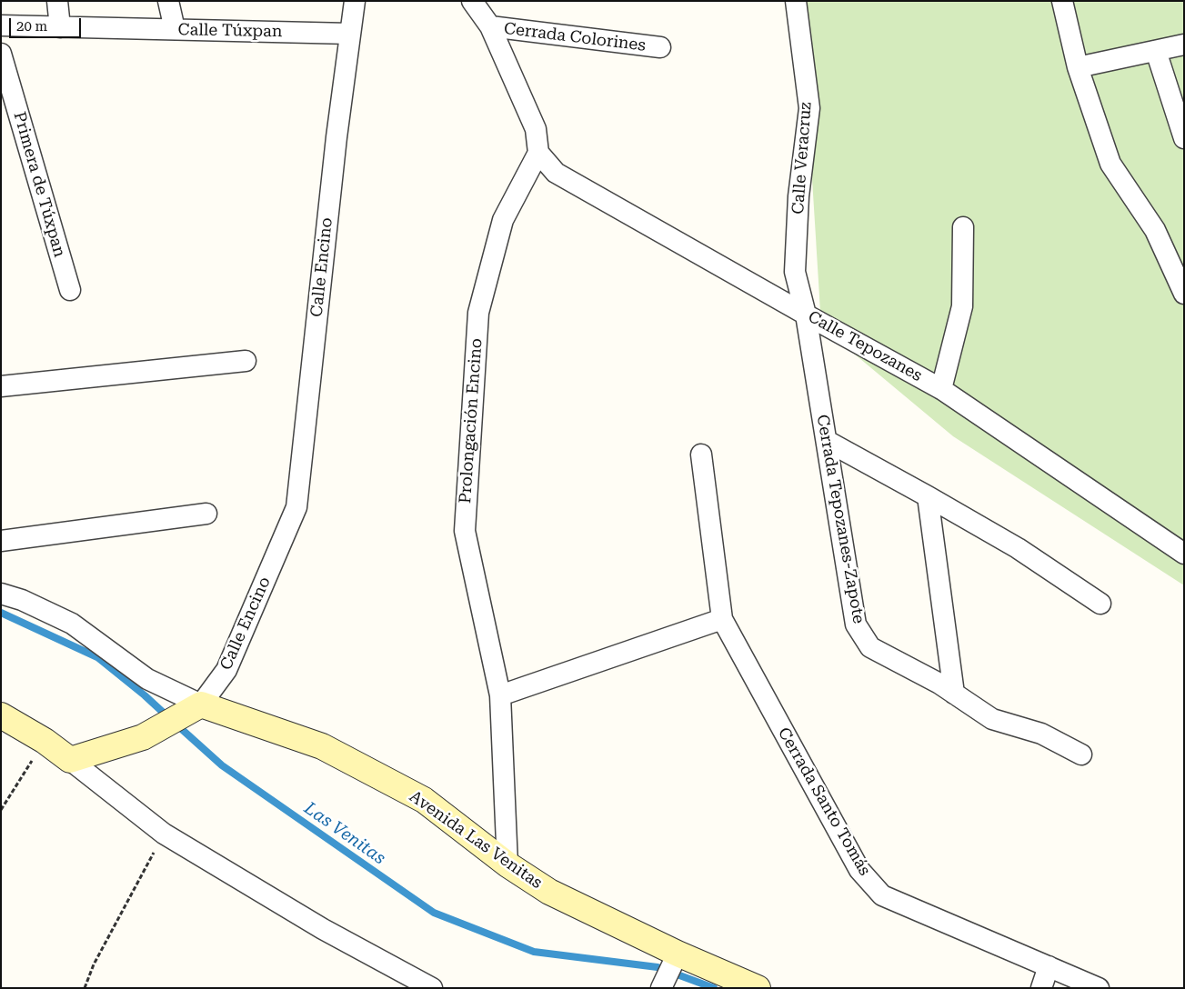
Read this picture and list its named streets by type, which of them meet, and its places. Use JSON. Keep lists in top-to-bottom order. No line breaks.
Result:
{"streets":{"main road":["Calle Encino","Avenida Las Venitas"],"street":["Calle Túxpan","Cerrada Colorines","Calle Veracruz","Primera de Túxpan","Calle Tepozanes","Prolongación Encino","Cerrada Tepozanes-Zapote","Cerrada Santo Tomás"]},"crossings":[["Calle Túxpan","Calle Encino"],["Calle Veracruz","Calle Tepozanes"],["Calle Veracruz","Cerrada Tepozanes-Zapote"],["Calle Encino","Avenida Las Venitas"],["Calle Tepozanes","Prolongación Encino"],["Calle Tepozanes","Cerrada Tepozanes-Zapote"],["Prolongación Encino","Avenida Las Venitas"]],"water":["Las Venitas"],"scale_bar":"20 m"}
